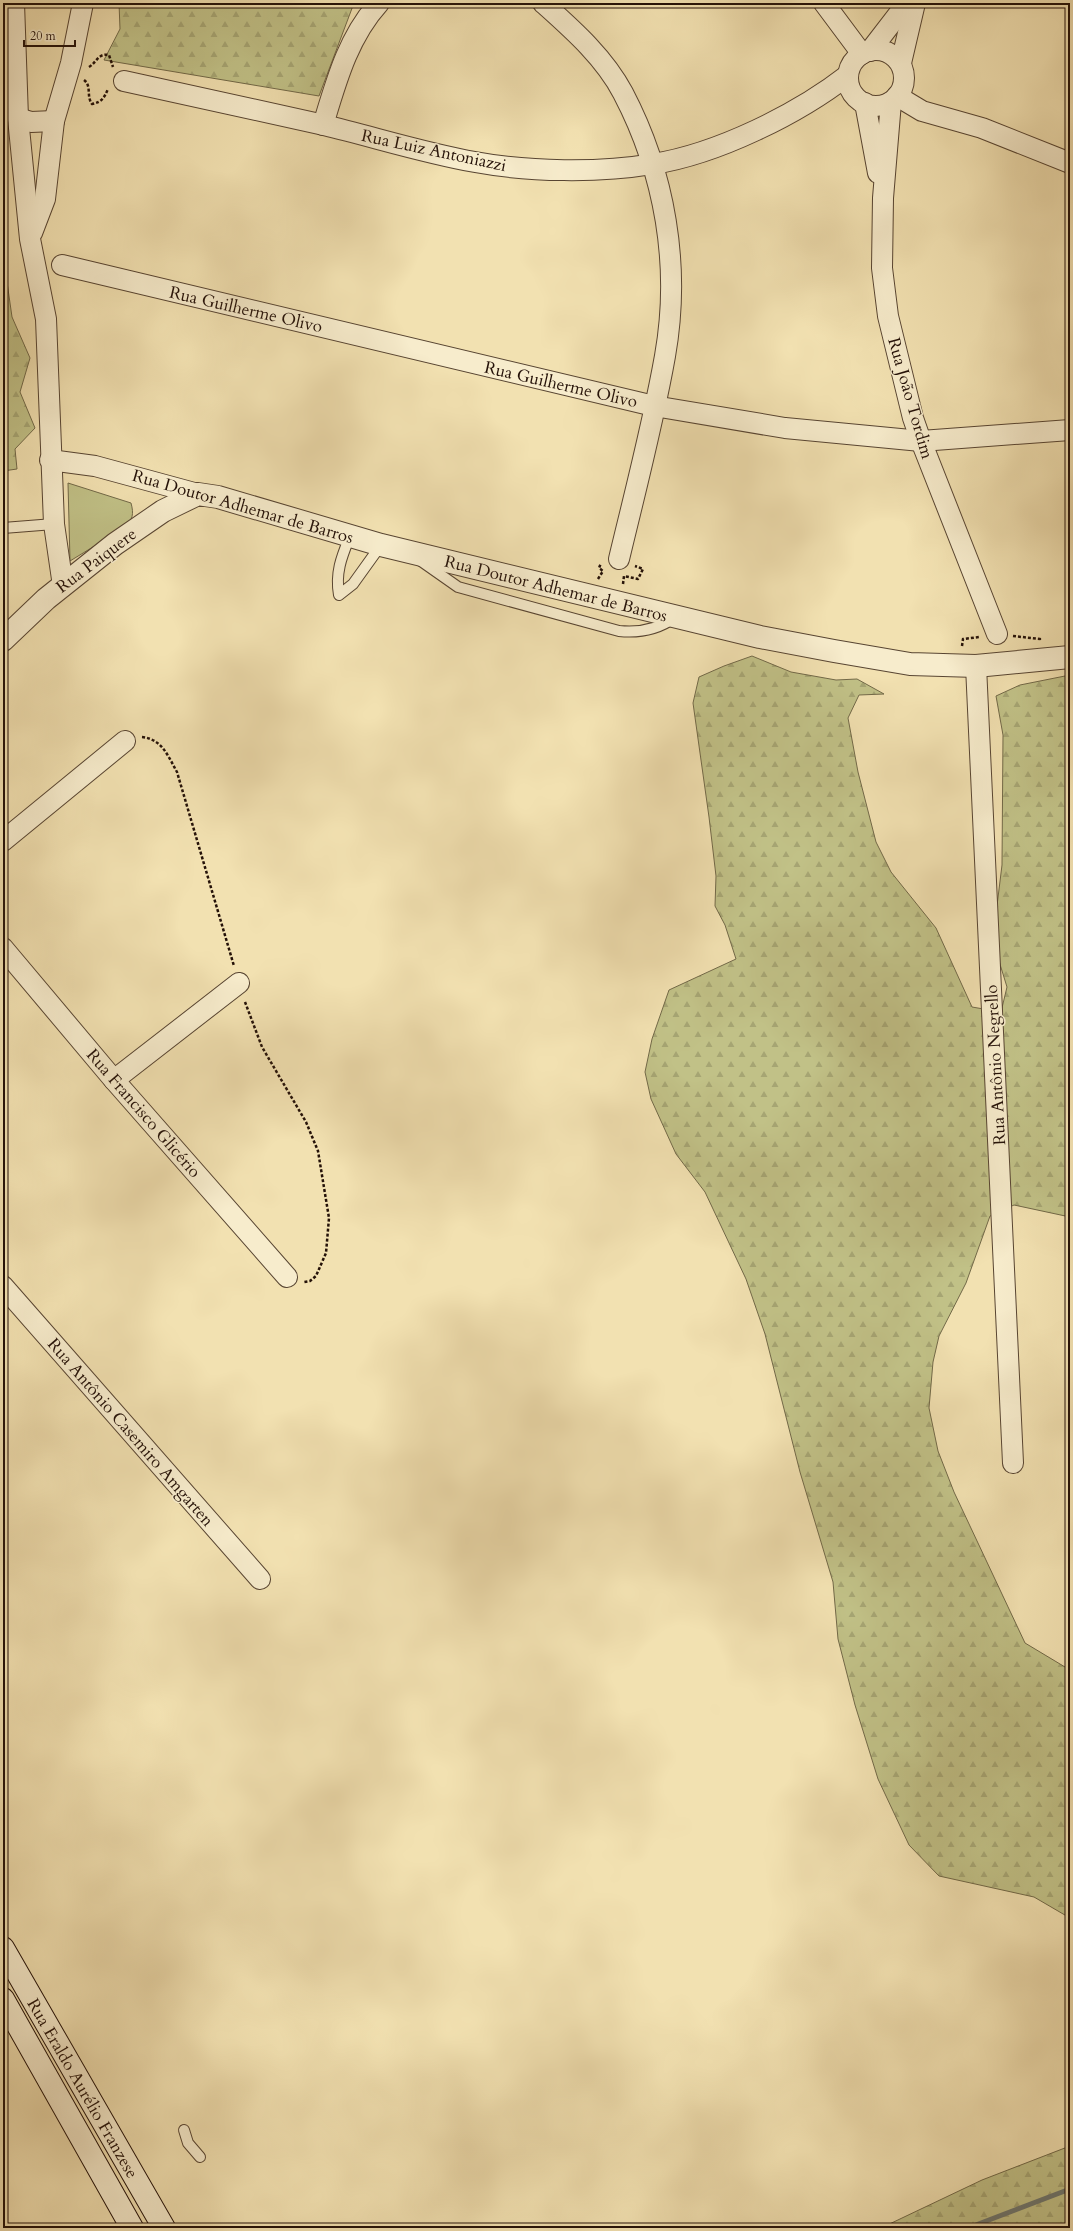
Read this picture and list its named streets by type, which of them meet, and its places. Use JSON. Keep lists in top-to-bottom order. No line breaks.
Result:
{"streets":{"street":["Rua Luiz Antoniazzi","Rua Guilherme Olivo","Rua João Tordim","Rua Doutor Adhemar de Barros","Rua Paiquere","Rua Antônio Negrello","Rua Francisco Glicério","Rua Antônio Casemiro Amgarten","Rua Eraldo Aurélio Franzese"]},"crossings":[["Rua Luiz Antoniazzi","Rua João Tordim"],["Rua Guilherme Olivo","Rua João Tordim"],["Rua Doutor Adhemar de Barros","Rua Paiquere"],["Rua Doutor Adhemar de Barros","Rua Antônio Negrello"]],"scale_bar":"20 m"}
